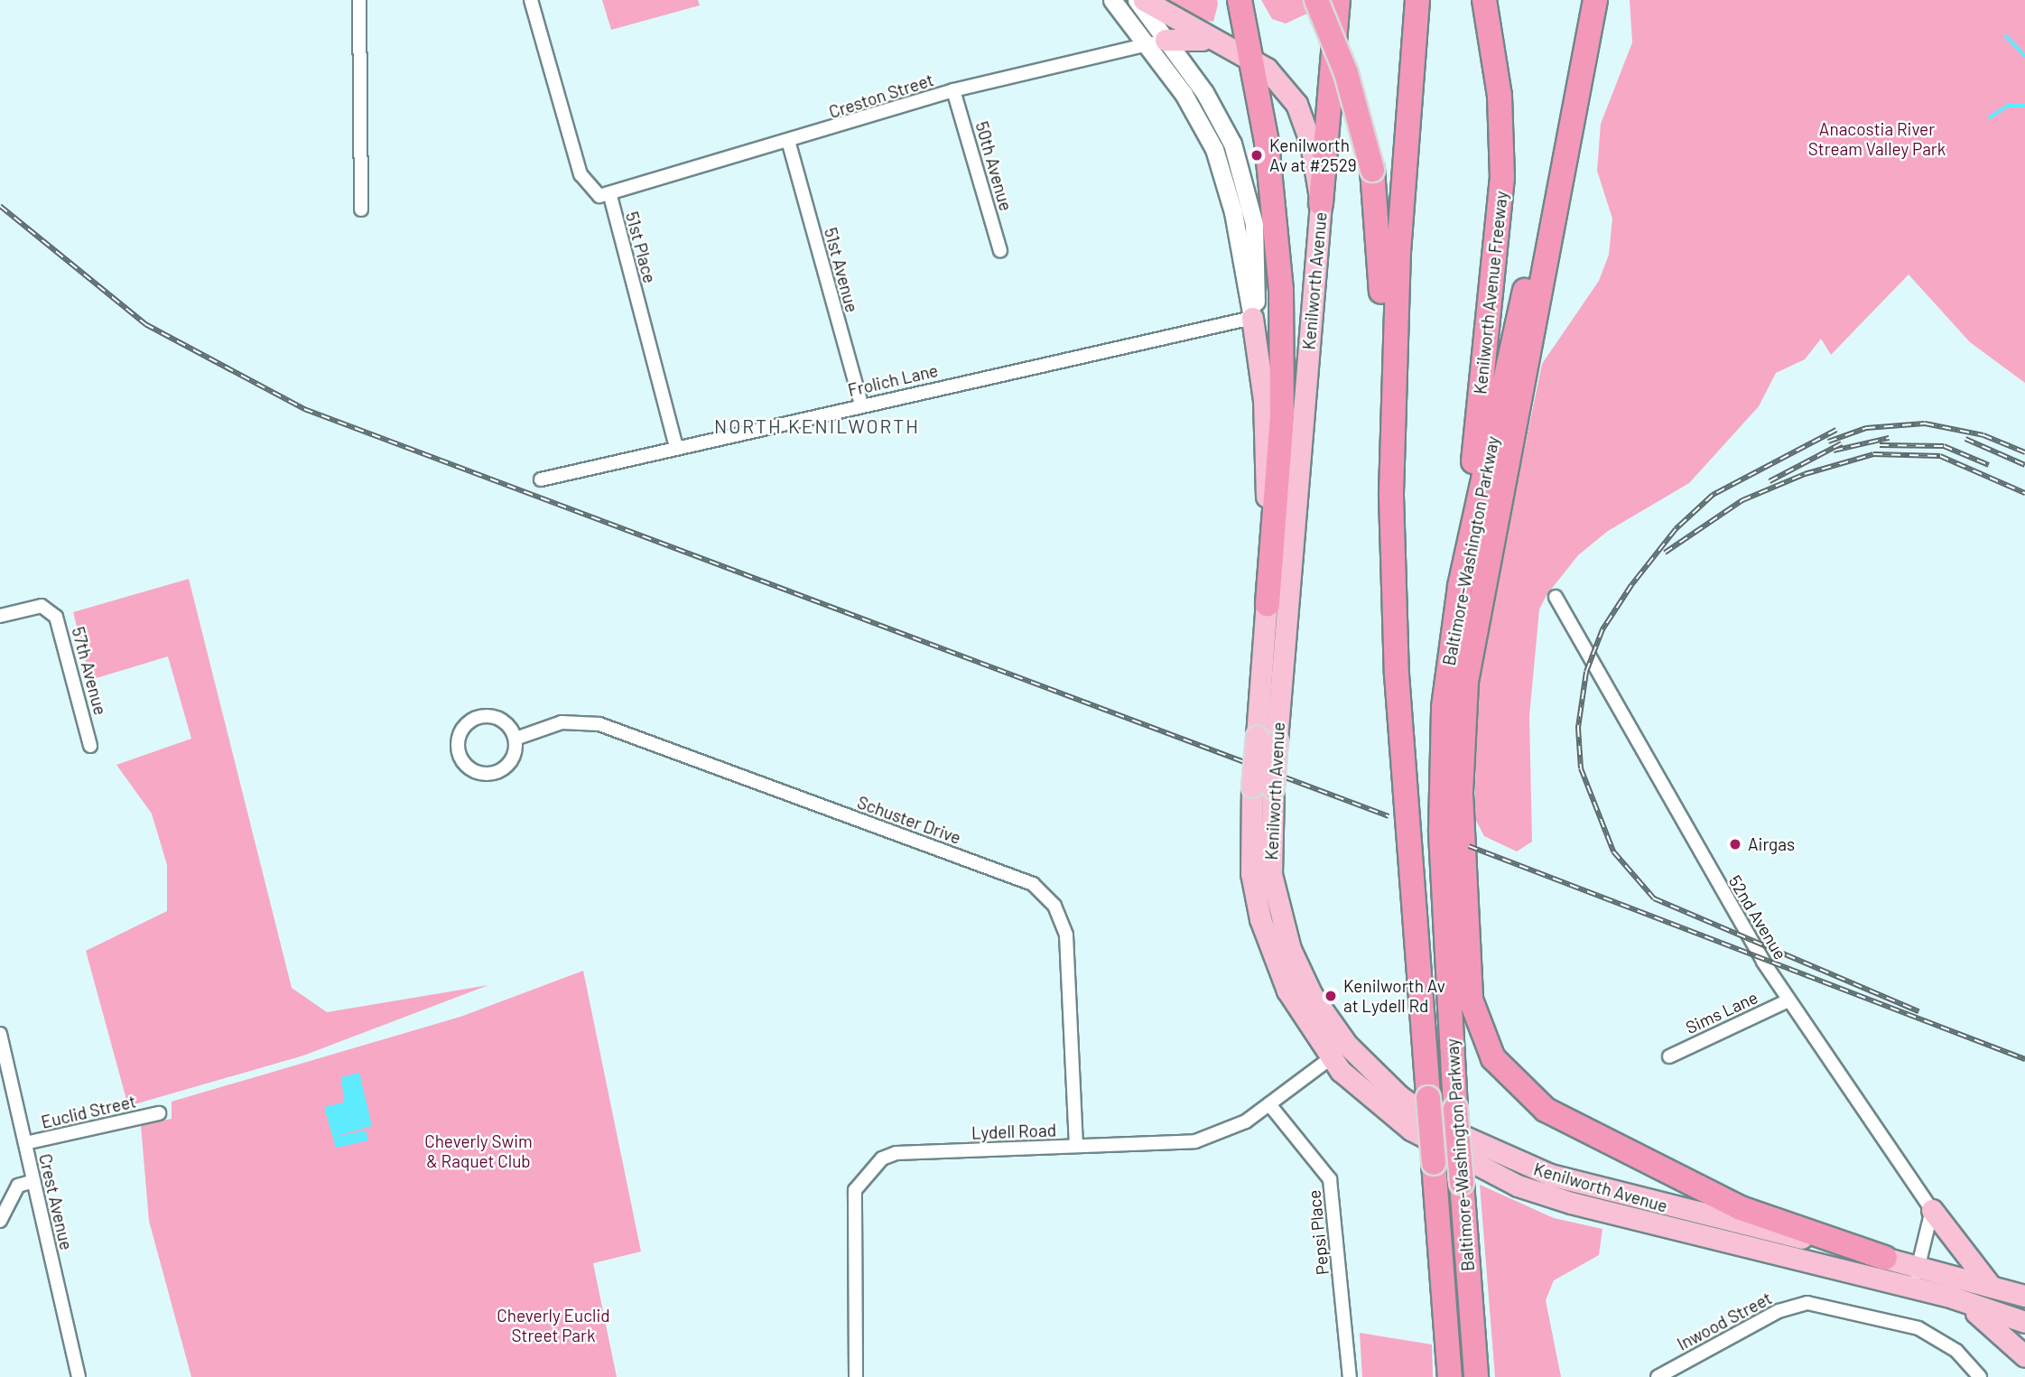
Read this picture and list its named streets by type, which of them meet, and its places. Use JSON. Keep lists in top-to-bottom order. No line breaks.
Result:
{"streets":{"highway":["Kenilworth Avenue Freeway","Baltimore-Washington Parkway"],"main road":["Kenilworth Avenue"],"street":["Creston Street","50th Avenue","51st Place","51st Avenue","Frolich Lane","57th Avenue","Schuster Drive","52nd Avenue","Sims Lane","Euclid Street","Lydell Road","Crest Avenue","Pepsi Place","Inwood Street"]},"crossings":[["Creston Street","50th Avenue"],["Creston Street","51st Place"],["Creston Street","51st Avenue"],["Creston Street","Kenilworth Avenue"],["51st Place","Frolich Lane"],["51st Avenue","Frolich Lane"],["Kenilworth Avenue","Frolich Lane"],["Kenilworth Avenue","Lydell Road"],["Kenilworth Avenue Freeway","Baltimore-Washington Parkway"],["Schuster Drive","Lydell Road"],["52nd Avenue","Sims Lane"],["Euclid Street","Crest Avenue"],["Lydell Road","Pepsi Place"]],"districts":["NORTH KENILWORTH"],"parks":["Anacostia River Stream Valley Park","Cheverly Swim & Raquet Club","Cheverly Euclid Street Park"],"places":["Kenilworth Av at #2529","Airgas","Kenilworth Av at Lydell Rd"]}
